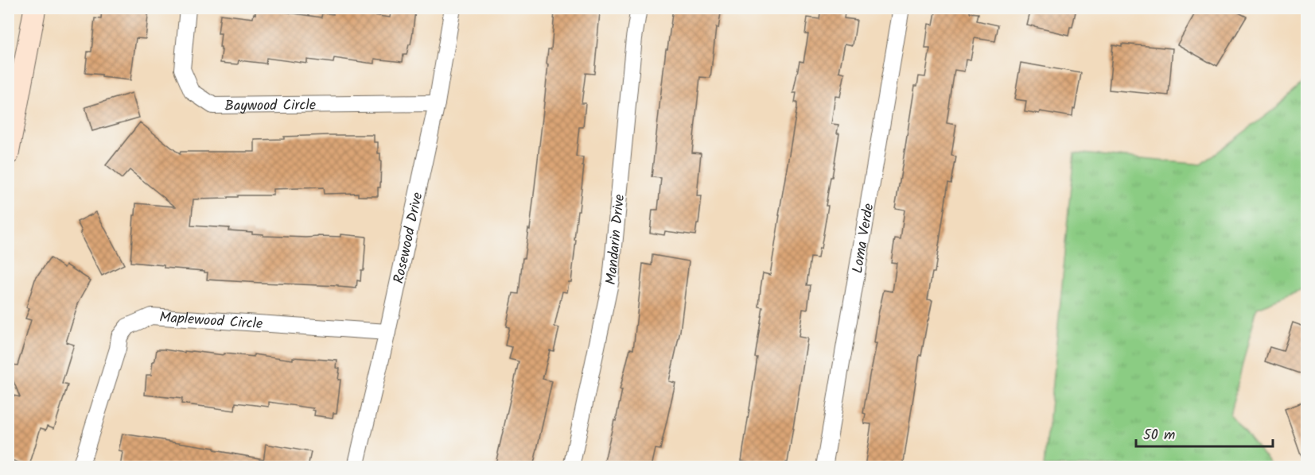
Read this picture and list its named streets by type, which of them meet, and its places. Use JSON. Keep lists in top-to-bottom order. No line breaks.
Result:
{"streets":{"street":["Baywood Circle","Loma Verde","Rosewood Drive","Mandarin Drive","Maplewood Circle"]},"crossings":[["Baywood Circle","Rosewood Drive"],["Rosewood Drive","Maplewood Circle"]],"scale_bar":"50 m"}
